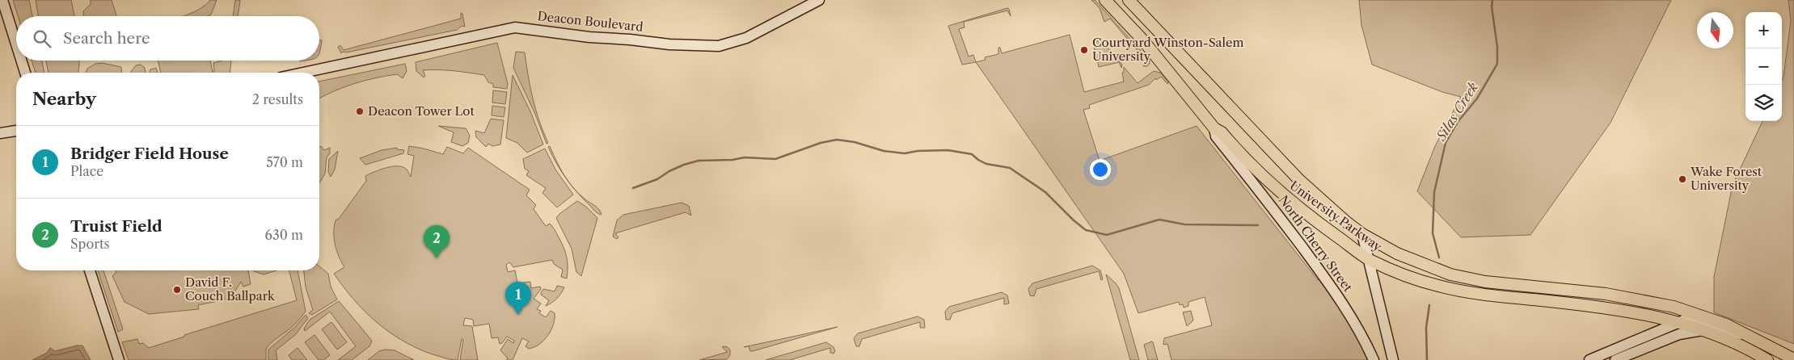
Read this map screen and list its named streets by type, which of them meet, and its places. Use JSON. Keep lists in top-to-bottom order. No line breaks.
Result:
{"streets":{"main road":["University Parkway"],"street":["Deacon Boulevard","North Cherry Street"]},"crossings":[["University Parkway","North Cherry Street"]],"water":["Silas Creek"],"places":["Courtyard Winston-Salem University","Deacon Tower Lot","Wake Forest University","David F. Couch Ballpark"],"north":"bottom","page":{"map_buttons":["+","−"],"search":"Search here","heading":["Nearby","2 results"],"list":[{"mark":"1","name":"Bridger Field House","note":"Place","value":"570 m"},{"mark":"2","name":"Truist Field","note":"Sports","value":"630 m"}],"pins":["2","1"]}}
